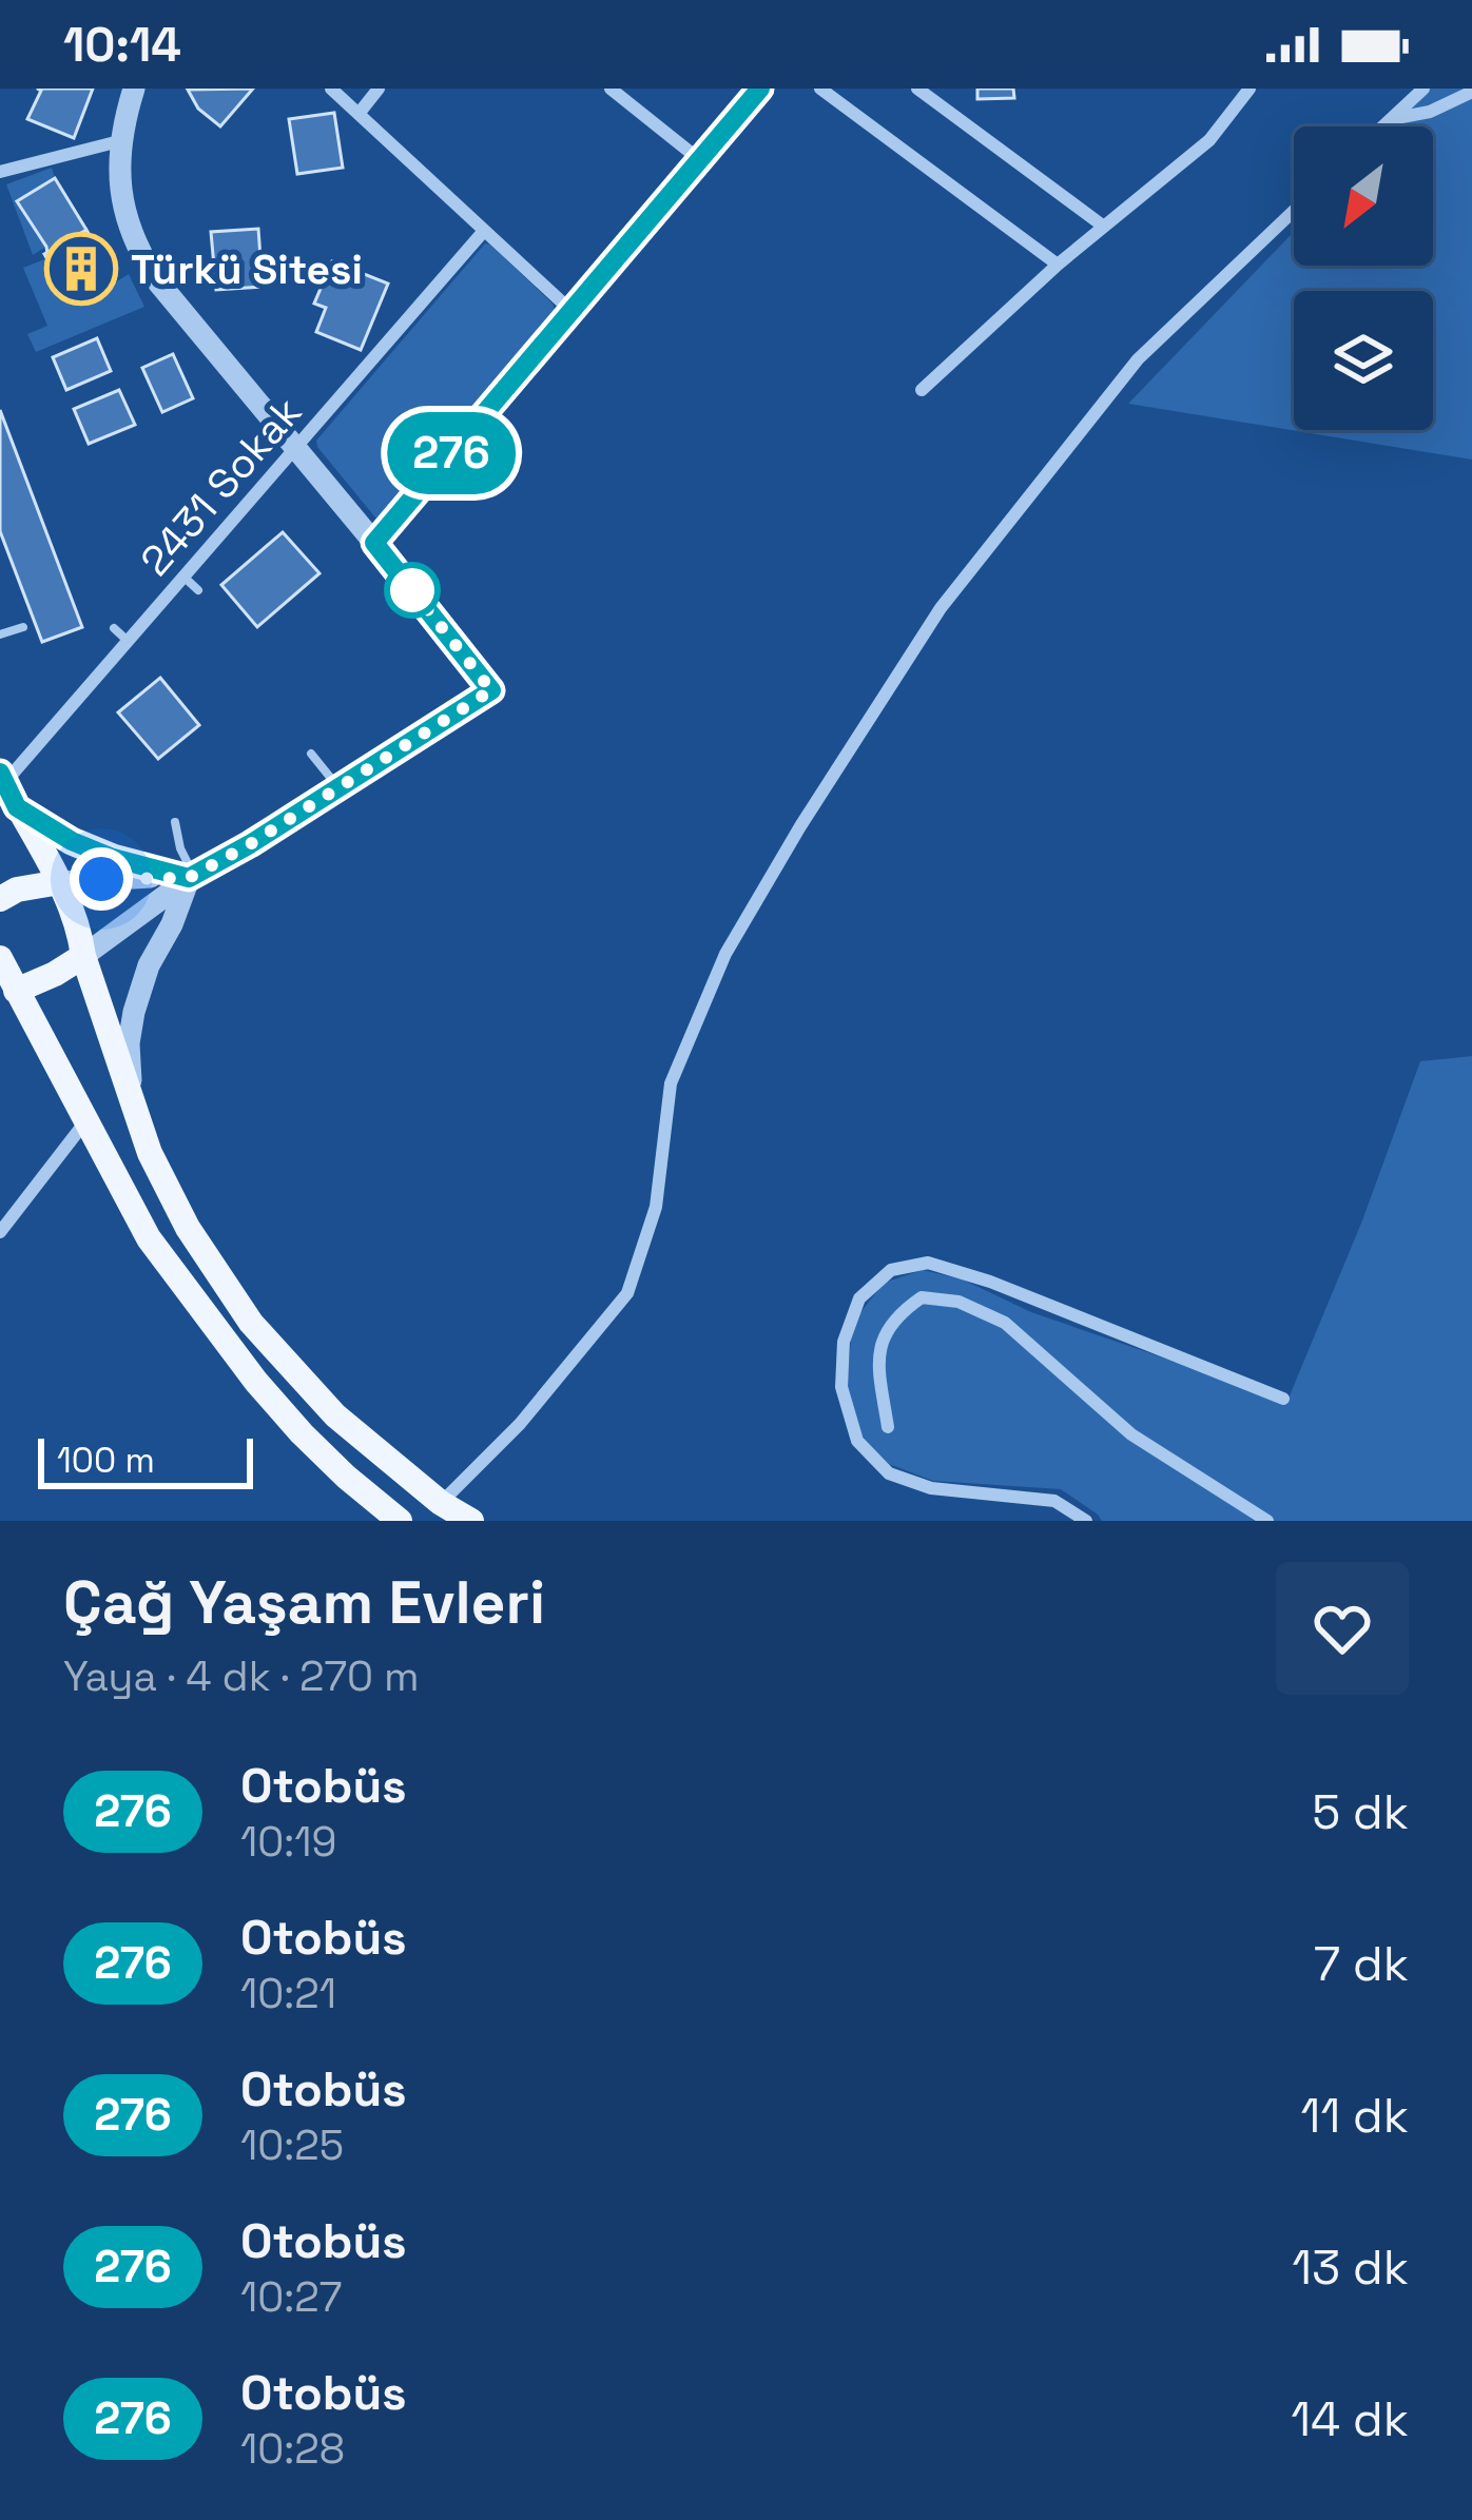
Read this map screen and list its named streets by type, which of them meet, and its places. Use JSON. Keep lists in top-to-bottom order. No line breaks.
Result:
{"streets":{"street":["2431 Sokak"]},"places":{"building":["Türkü Sitesi"]},"lines":["bus line 276"],"scale_bar":"100 m","north":"bottom left","page":{"status":"10:14","on_map":"276","scale":"100 m","heading":["Çağ Yaşam Evleri","Yaya · 4 dk · 270 m"],"list":[{"mark":"276","name":"Otobüs","note":"10:19","value":"5 dk"},{"mark":"276","name":"Otobüs","note":"10:21","value":"7 dk"},{"mark":"276","name":"Otobüs","note":"10:25","value":"11 dk"},{"mark":"276","name":"Otobüs","note":"10:27","value":"13 dk"},{"mark":"276","name":"Otobüs","note":"10:28","value":"14 dk"}]}}
